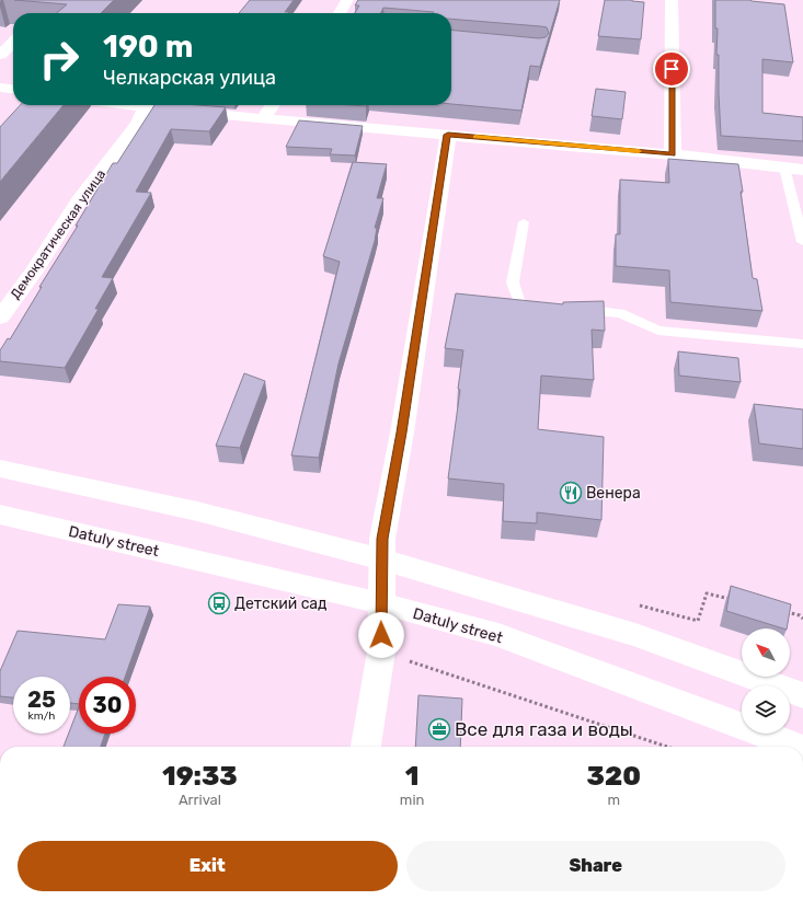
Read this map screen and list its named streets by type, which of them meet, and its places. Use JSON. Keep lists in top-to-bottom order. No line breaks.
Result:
{"streets":{"main road":["Демократическая улица","Datuly street"]},"places":{"restaurant":["Венера"],"bus stop":["Детский сад"],"office":["Все для газа и воды"]},"north":"top left","page":{"turn":["190 m","Челкарская улица"],"speed":"25 km/h","limit":"30","eta":["19:33","Arrival","1","min","320","m"],"buttons":["Exit","Share"]}}
